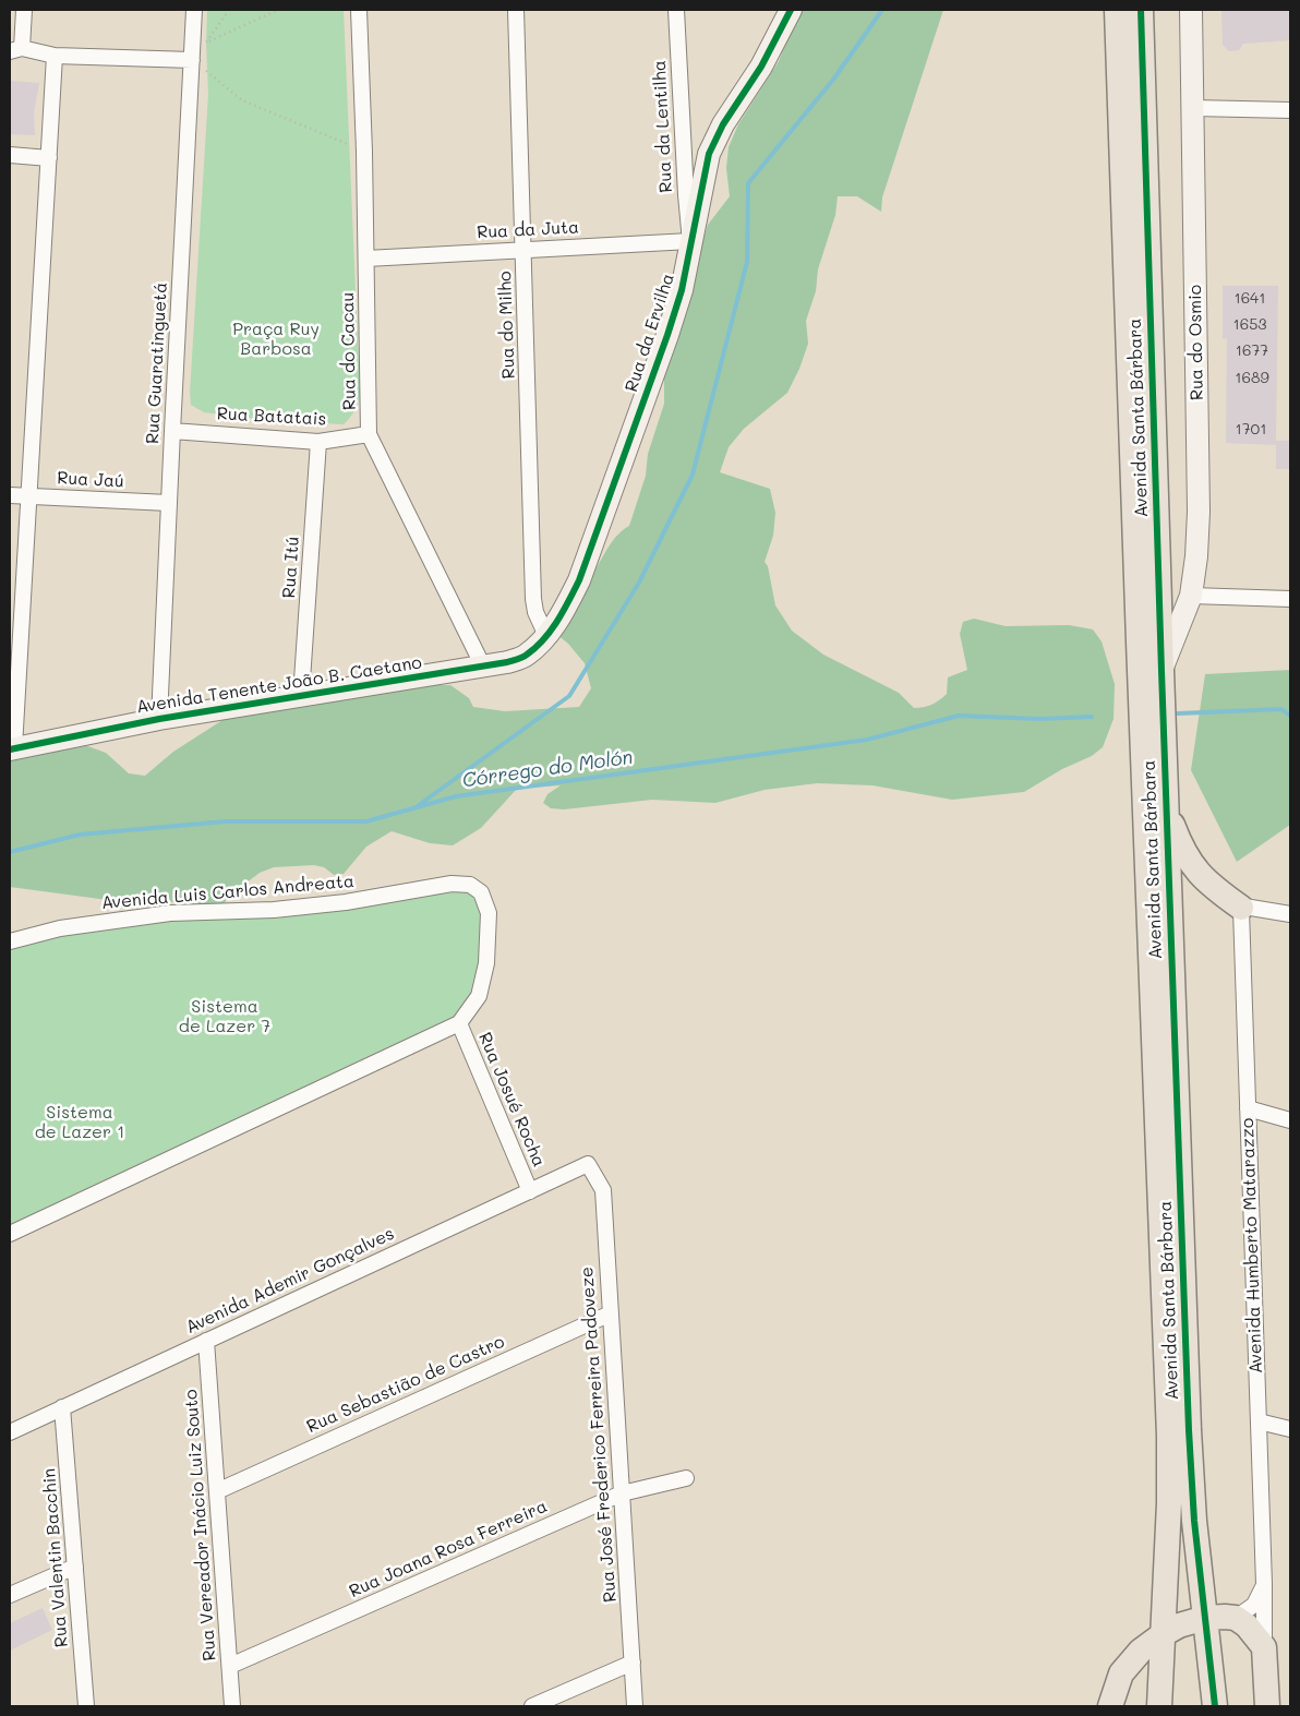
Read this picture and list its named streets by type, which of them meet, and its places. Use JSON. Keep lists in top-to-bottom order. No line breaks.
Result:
{"streets":{"main road":["Avenida Santa Bárbara","Avenida Humberto Matarazzo"],"street":["Rua da Lentilha","Rua da Juta","Rua do Milho","Rua da Ervilha","Rua do Osmio","Rua do Cacau","Rua Guaratinguetá","Rua Batatais","Rua Jaú","Rua Itú","Avenida Tenente João B. Caetano","Avenida Luis Carlos Andreata","Rua Josué Rocha","Avenida Ademir Gonçalves","Rua Sebastião de Castro","Rua José Frederico Ferreira Padoveze","Rua Vereador Inácio Luiz Souto","Rua Joana Rosa Ferreira","Rua Valentin Bacchin"]},"crossings":[["Rua da Lentilha","Rua da Juta"],["Rua da Lentilha","Rua da Ervilha"],["Rua da Juta","Rua do Milho"],["Rua da Juta","Rua da Ervilha"],["Rua da Juta","Rua do Cacau"],["Rua do Milho","Rua da Ervilha"],["Rua do Milho","Avenida Tenente João B. Caetano"],["Rua da Ervilha","Avenida Tenente João B. Caetano"],["Rua do Osmio","Avenida Santa Bárbara"],["Rua do Cacau","Rua Batatais"],["Rua do Cacau","Avenida Tenente João B. Caetano"],["Rua Guaratinguetá","Rua Batatais"],["Rua Guaratinguetá","Rua Jaú"],["Rua Guaratinguetá","Avenida Tenente João B. Caetano"],["Rua Batatais","Rua Itú"],["Rua Itú","Avenida Tenente João B. Caetano"],["Avenida Luis Carlos Andreata","Rua Josué Rocha"],["Rua Josué Rocha","Avenida Ademir Gonçalves"],["Avenida Ademir Gonçalves","Rua José Frederico Ferreira Padoveze"],["Avenida Ademir Gonçalves","Rua Vereador Inácio Luiz Souto"],["Avenida Ademir Gonçalves","Rua Valentin Bacchin"],["Rua Sebastião de Castro","Rua José Frederico Ferreira Padoveze"],["Rua Sebastião de Castro","Rua Vereador Inácio Luiz Souto"],["Rua José Frederico Ferreira Padoveze","Rua Joana Rosa Ferreira"],["Rua Vereador Inácio Luiz Souto","Rua Joana Rosa Ferreira"]],"water":["Córrego do Molón"],"parks":["Praça Ruy Barbosa","Sistema de Lazer 7","Sistema de Lazer 1"],"house_numbers":["1641","1653","1677","1689","1701"]}
